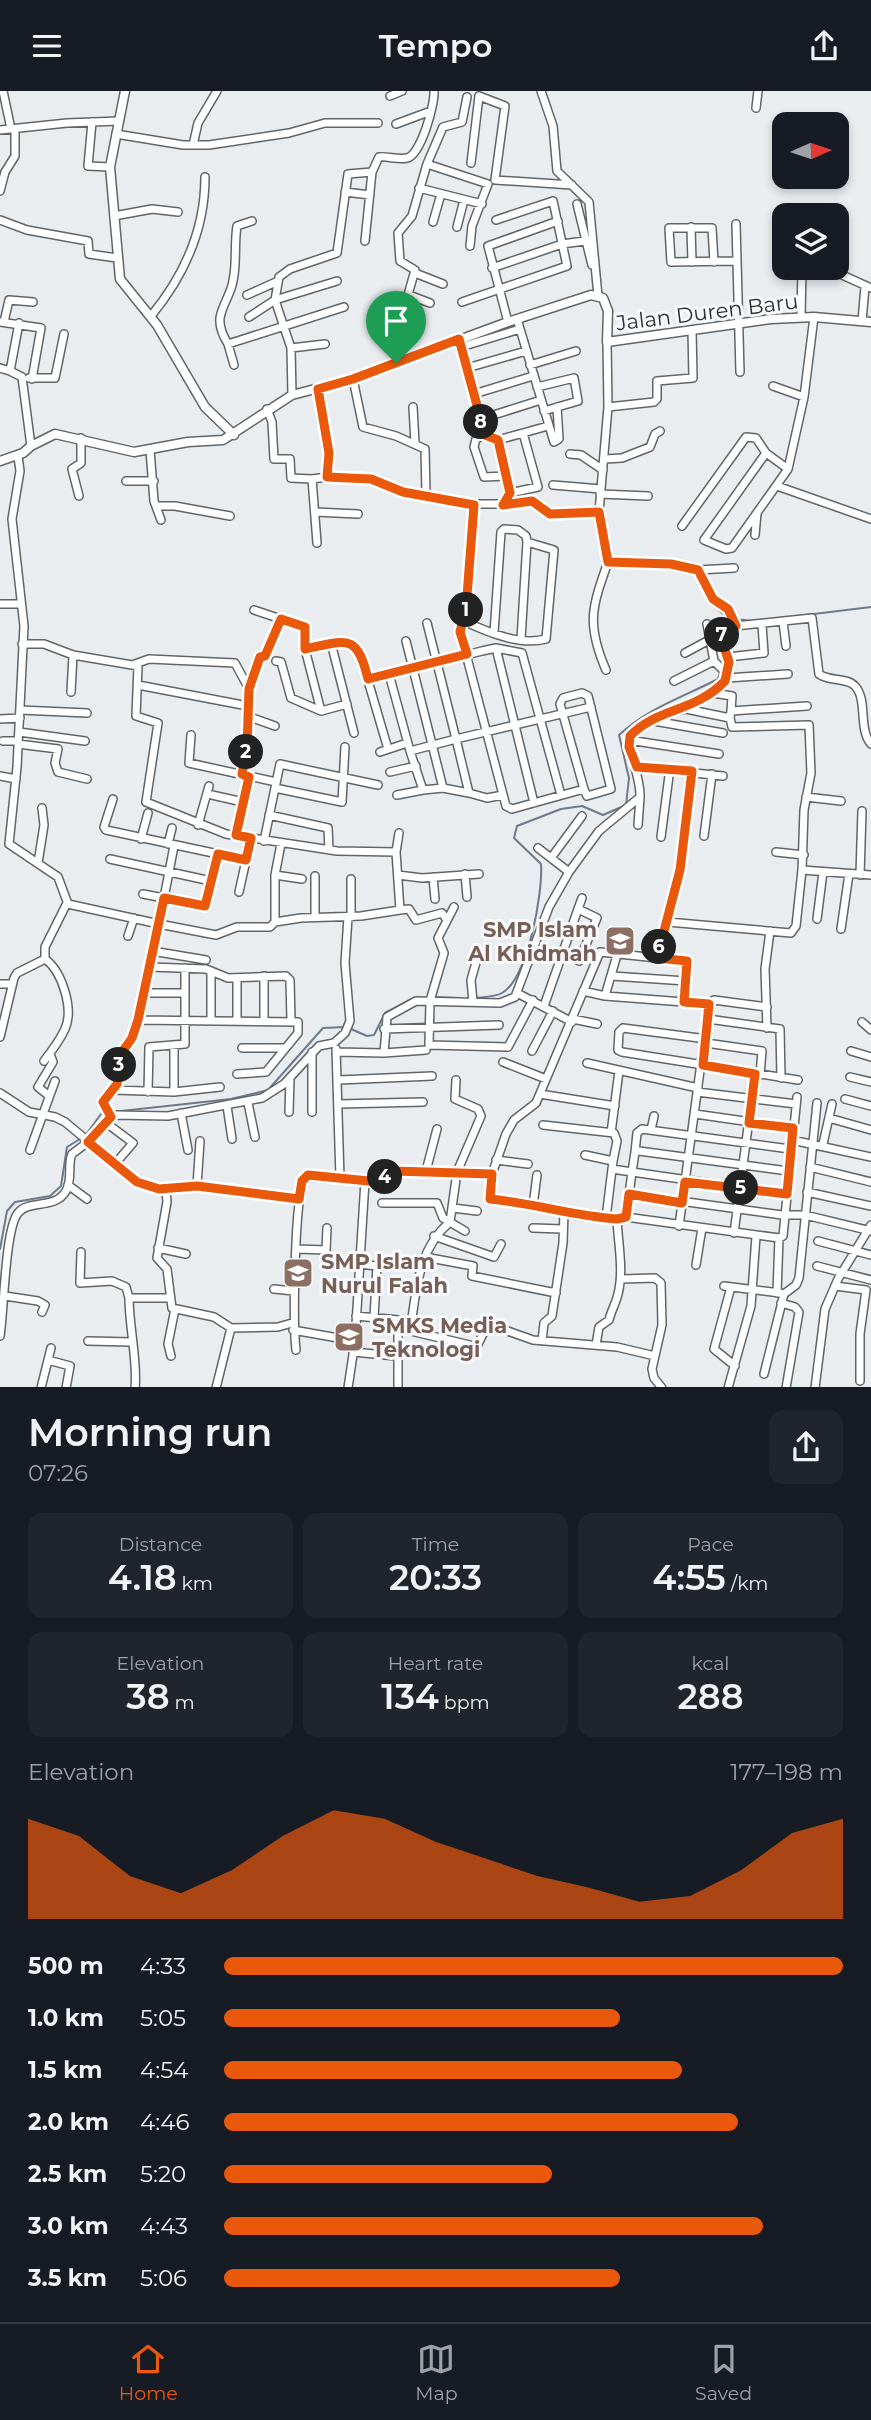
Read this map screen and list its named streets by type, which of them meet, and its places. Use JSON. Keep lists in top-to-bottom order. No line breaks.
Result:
{"streets":{"street":["Jalan Duren Baru"]},"places":{"school or university":["SMP Islam Al Khidmah","SMP Islam Nurul Falah","SMKS Media Teknologi"]},"north":"right","page":{"header":"Tempo","pins":["8","1","7","2","6","3","4","5"],"heading":["Morning run","07:26"],"stats":[["Distance","4.18 km"],["Time","20:33"],["Pace","4:55 /km"],["Elevation","38 m"],["Heart rate","134 bpm"],["kcal","288"]],"chart":["Elevation","177–198 m"],"list":[{"name":"500 m","note":"4:33"},{"name":"1.0 km","note":"5:05"},{"name":"1.5 km","note":"4:54"},{"name":"2.0 km","note":"4:46"},{"name":"2.5 km","note":"5:20"},{"name":"3.0 km","note":"4:43"},{"name":"3.5 km","note":"5:06"}],"tabs":["Home","Map","Saved"]}}
